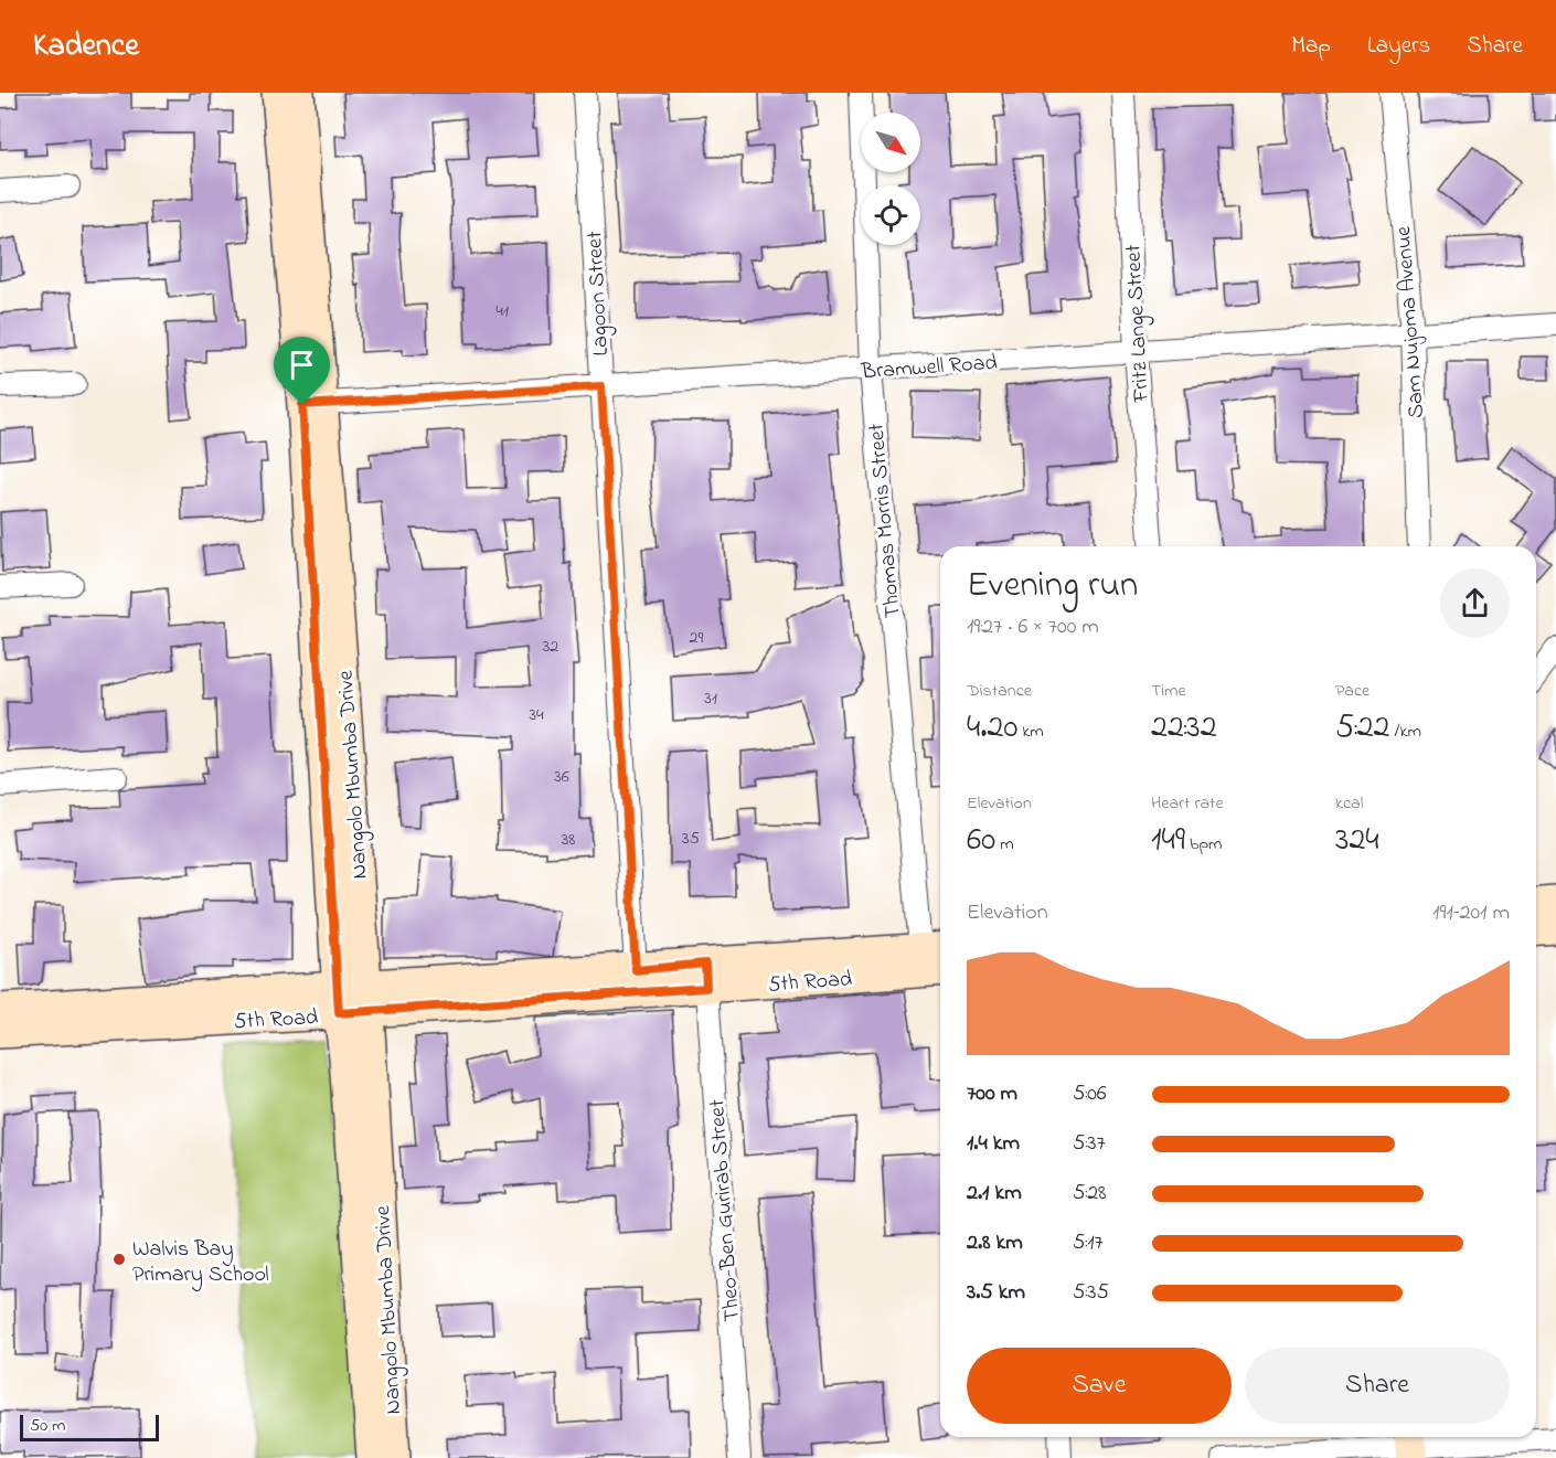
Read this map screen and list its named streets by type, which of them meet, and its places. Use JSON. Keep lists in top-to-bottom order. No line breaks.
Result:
{"streets":{"street":["Lagoon Street","Sam Nujoma Avenue","Fritz Lange Street","Bramwell Road","Thomas Morris Street","Nangolo Mbumba Drive","5th Road","Theo-Ben Gurirab Street"]},"crossings":[["Lagoon Street","Bramwell Road"],["Lagoon Street","5th Road"],["Sam Nujoma Avenue","Bramwell Road"],["Fritz Lange Street","Bramwell Road"],["Bramwell Road","Thomas Morris Street"],["Bramwell Road","Nangolo Mbumba Drive"],["Thomas Morris Street","5th Road"],["Nangolo Mbumba Drive","5th Road"],["5th Road","Theo-Ben Gurirab Street"]],"places":["Walvis Bay Primary School"],"house_numbers":["41","29","32","31","34","36","35","38"],"scale_bar":"50 m","north":"bottom right","page":{"header":"Kadence","nav":["Map","Layers","Share"],"heading":["Evening run","19:27 · 6 × 700 m"],"stats":[["Distance","4.20 km"],["Time","22:32"],["Pace","5:22 /km"],["Elevation","60 m"],["Heart rate","149 bpm"],["kcal","324"]],"chart":["Elevation","191–201 m"],"list":[{"name":"700 m","note":"5:06"},{"name":"1.4 km","note":"5:37"},{"name":"2.1 km","note":"5:28"},{"name":"2.8 km","note":"5:17"},{"name":"3.5 km","note":"5:35"}],"buttons":["Save","Share"],"scale":"50 m"}}
